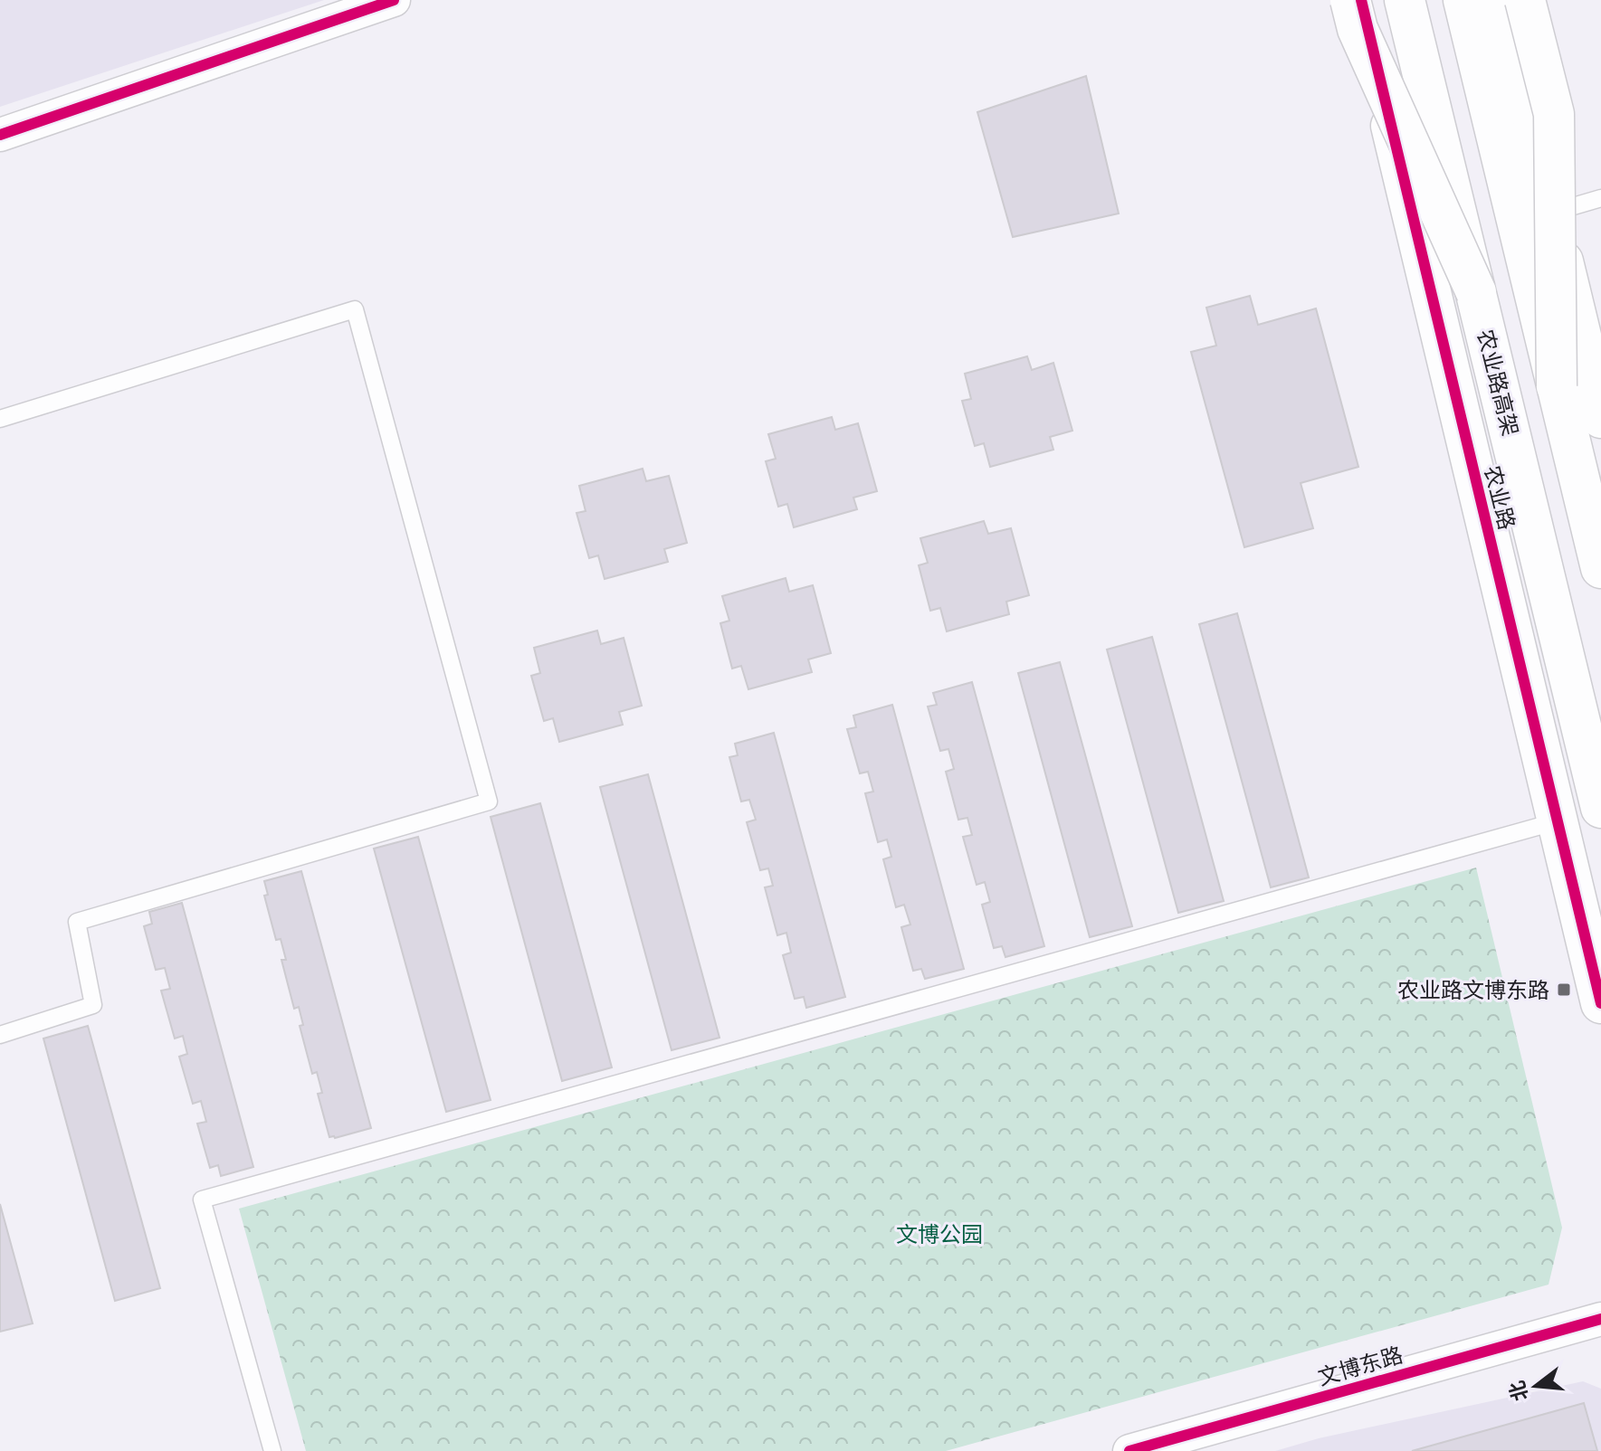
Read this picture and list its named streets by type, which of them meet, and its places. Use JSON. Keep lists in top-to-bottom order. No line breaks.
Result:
{"streets":{"main road":["农业路高架","农业路"],"street":["文博东路"]},"parks":["文博公园"],"places":{"transit":["农业路文博东路"]},"north":"left"}
